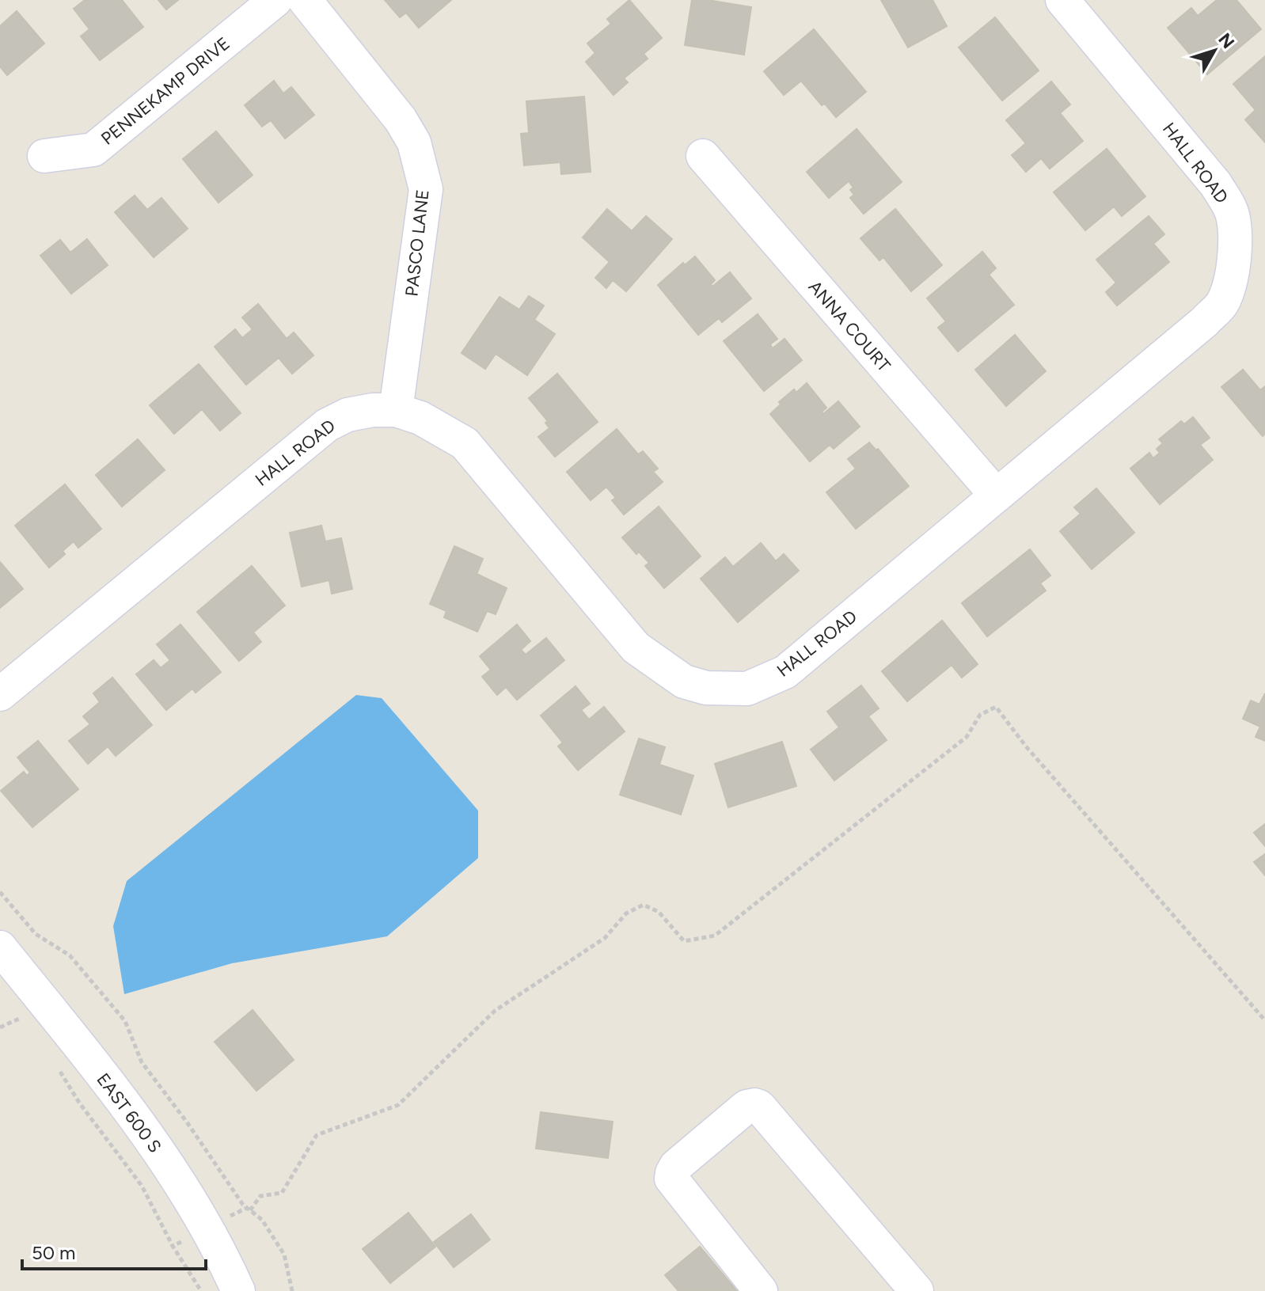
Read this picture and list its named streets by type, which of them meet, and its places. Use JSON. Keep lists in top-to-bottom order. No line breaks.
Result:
{"streets":{"street":["PENNEKAMP DRIVE","HALL ROAD","PASCO LANE","ANNA COURT","EAST 600 S"]},"crossings":[["HALL ROAD","PASCO LANE"],["HALL ROAD","ANNA COURT"]],"scale_bar":"50 m","north":"top right"}
